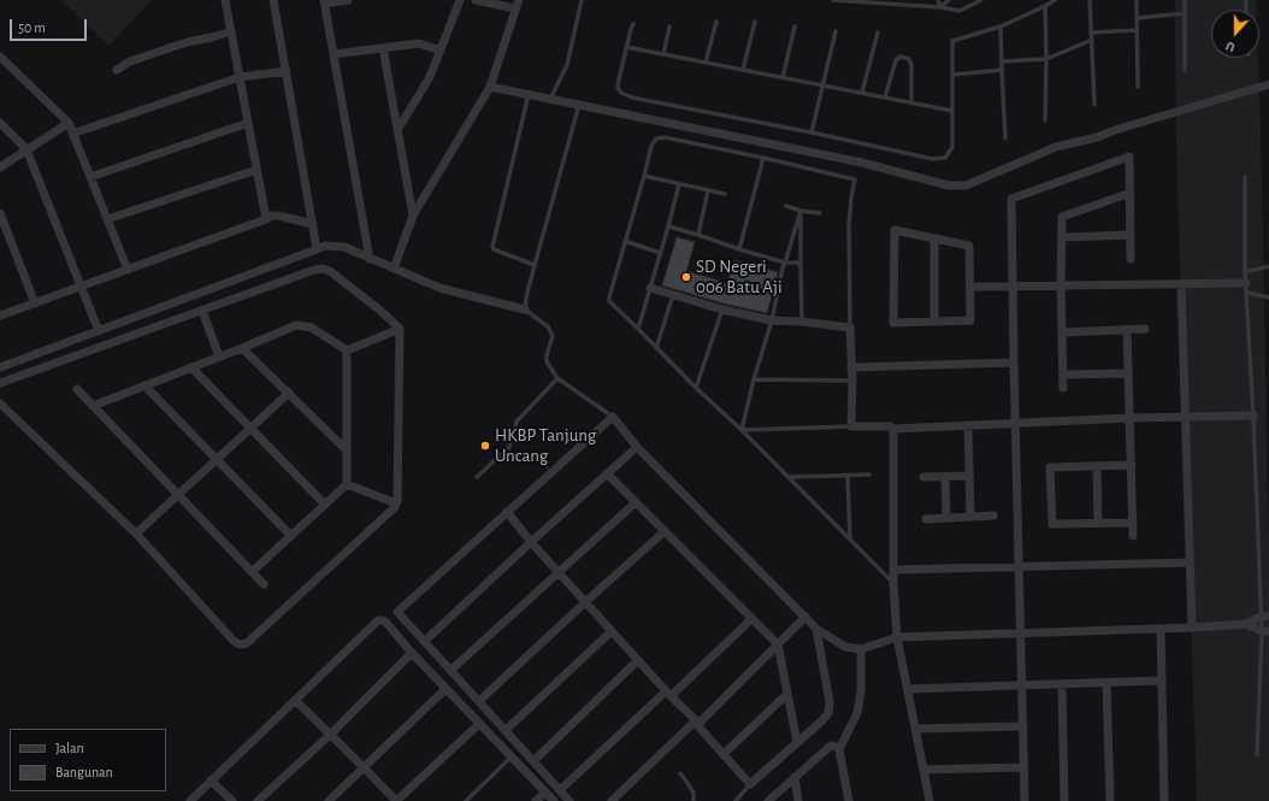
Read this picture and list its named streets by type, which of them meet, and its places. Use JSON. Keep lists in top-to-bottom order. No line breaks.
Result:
{"places":["SD Negeri 006 Batu Aji","HKBP Tanjung Uncang"],"legend":["Jalan","Bangunan"],"scale_bar":"50 m","north":"bottom"}
